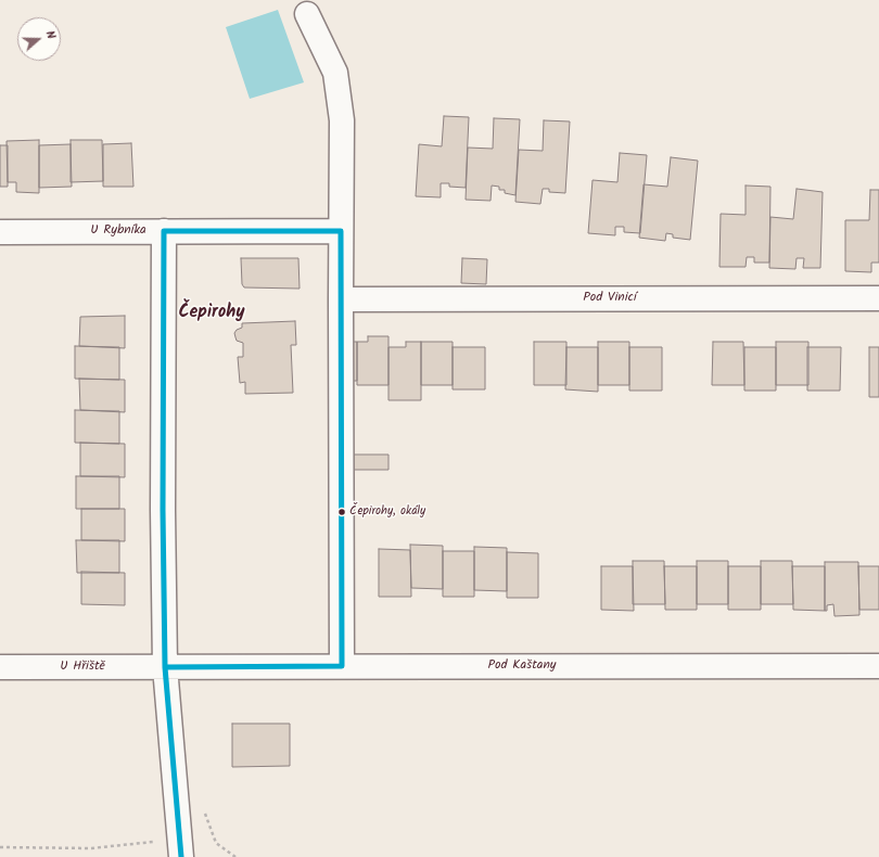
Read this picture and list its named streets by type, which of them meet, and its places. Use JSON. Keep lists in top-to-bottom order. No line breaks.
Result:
{"streets":{"street":["U Rybníka","Pod Vinicí","Pod Kaštany","U Hřiště"]},"crossings":[["Pod Kaštany","U Hřiště"]],"districts":["Čepirohy"],"places":["Čepirohy, okály"],"north":"right"}
